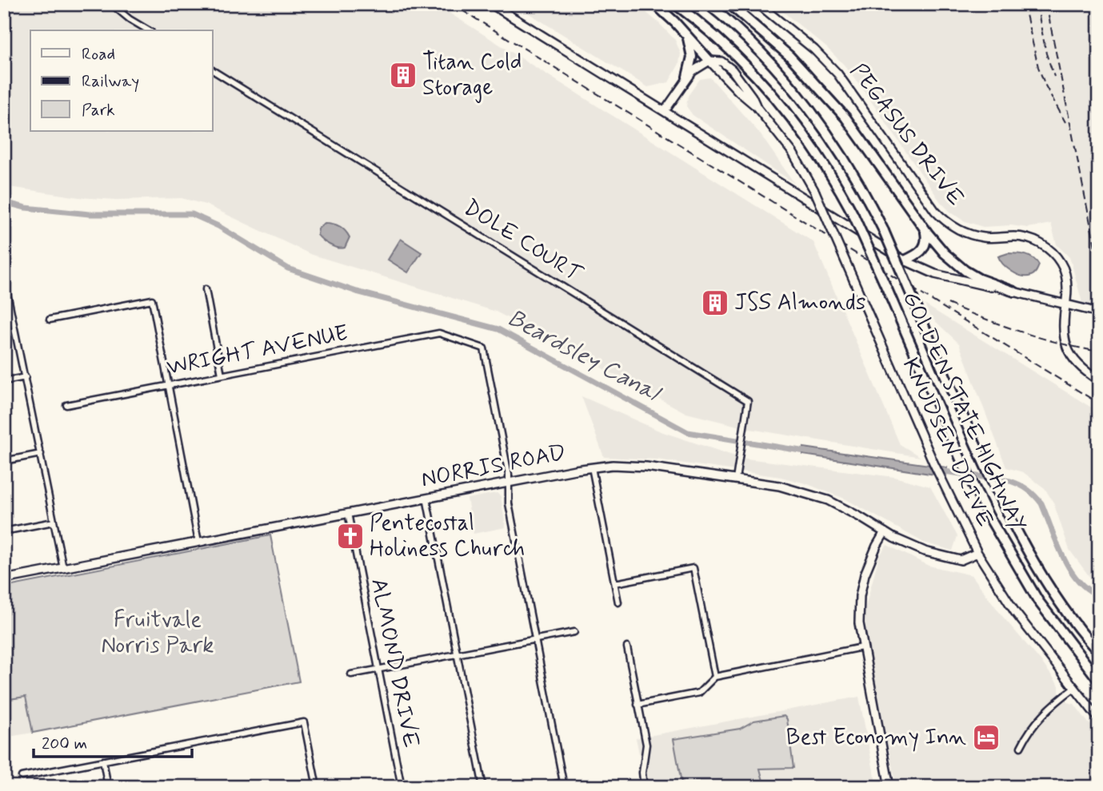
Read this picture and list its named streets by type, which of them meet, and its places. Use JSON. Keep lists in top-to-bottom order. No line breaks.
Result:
{"streets":{"highway":["GOLDEN STATE HIGHWAY"],"street":["PEGASUS DRIVE","DOLE COURT","WRIGHT AVENUE","KNUDSEN DRIVE","NORRIS ROAD","ALMOND DRIVE"]},"crossings":[["DOLE COURT","NORRIS ROAD"],["WRIGHT AVENUE","NORRIS ROAD"],["KNUDSEN DRIVE","NORRIS ROAD"],["NORRIS ROAD","ALMOND DRIVE"]],"water":["Beardsley Canal"],"parks":["Fruitvale Norris Park"],"places":{"building":["Titan Cold Storage","JSS Almonds"],"church":["Pentecostal Holiness Church"],"hotel":["Best Economy Inn"]},"legend":["Road","Railway","Park"],"scale_bar":"200 m"}
